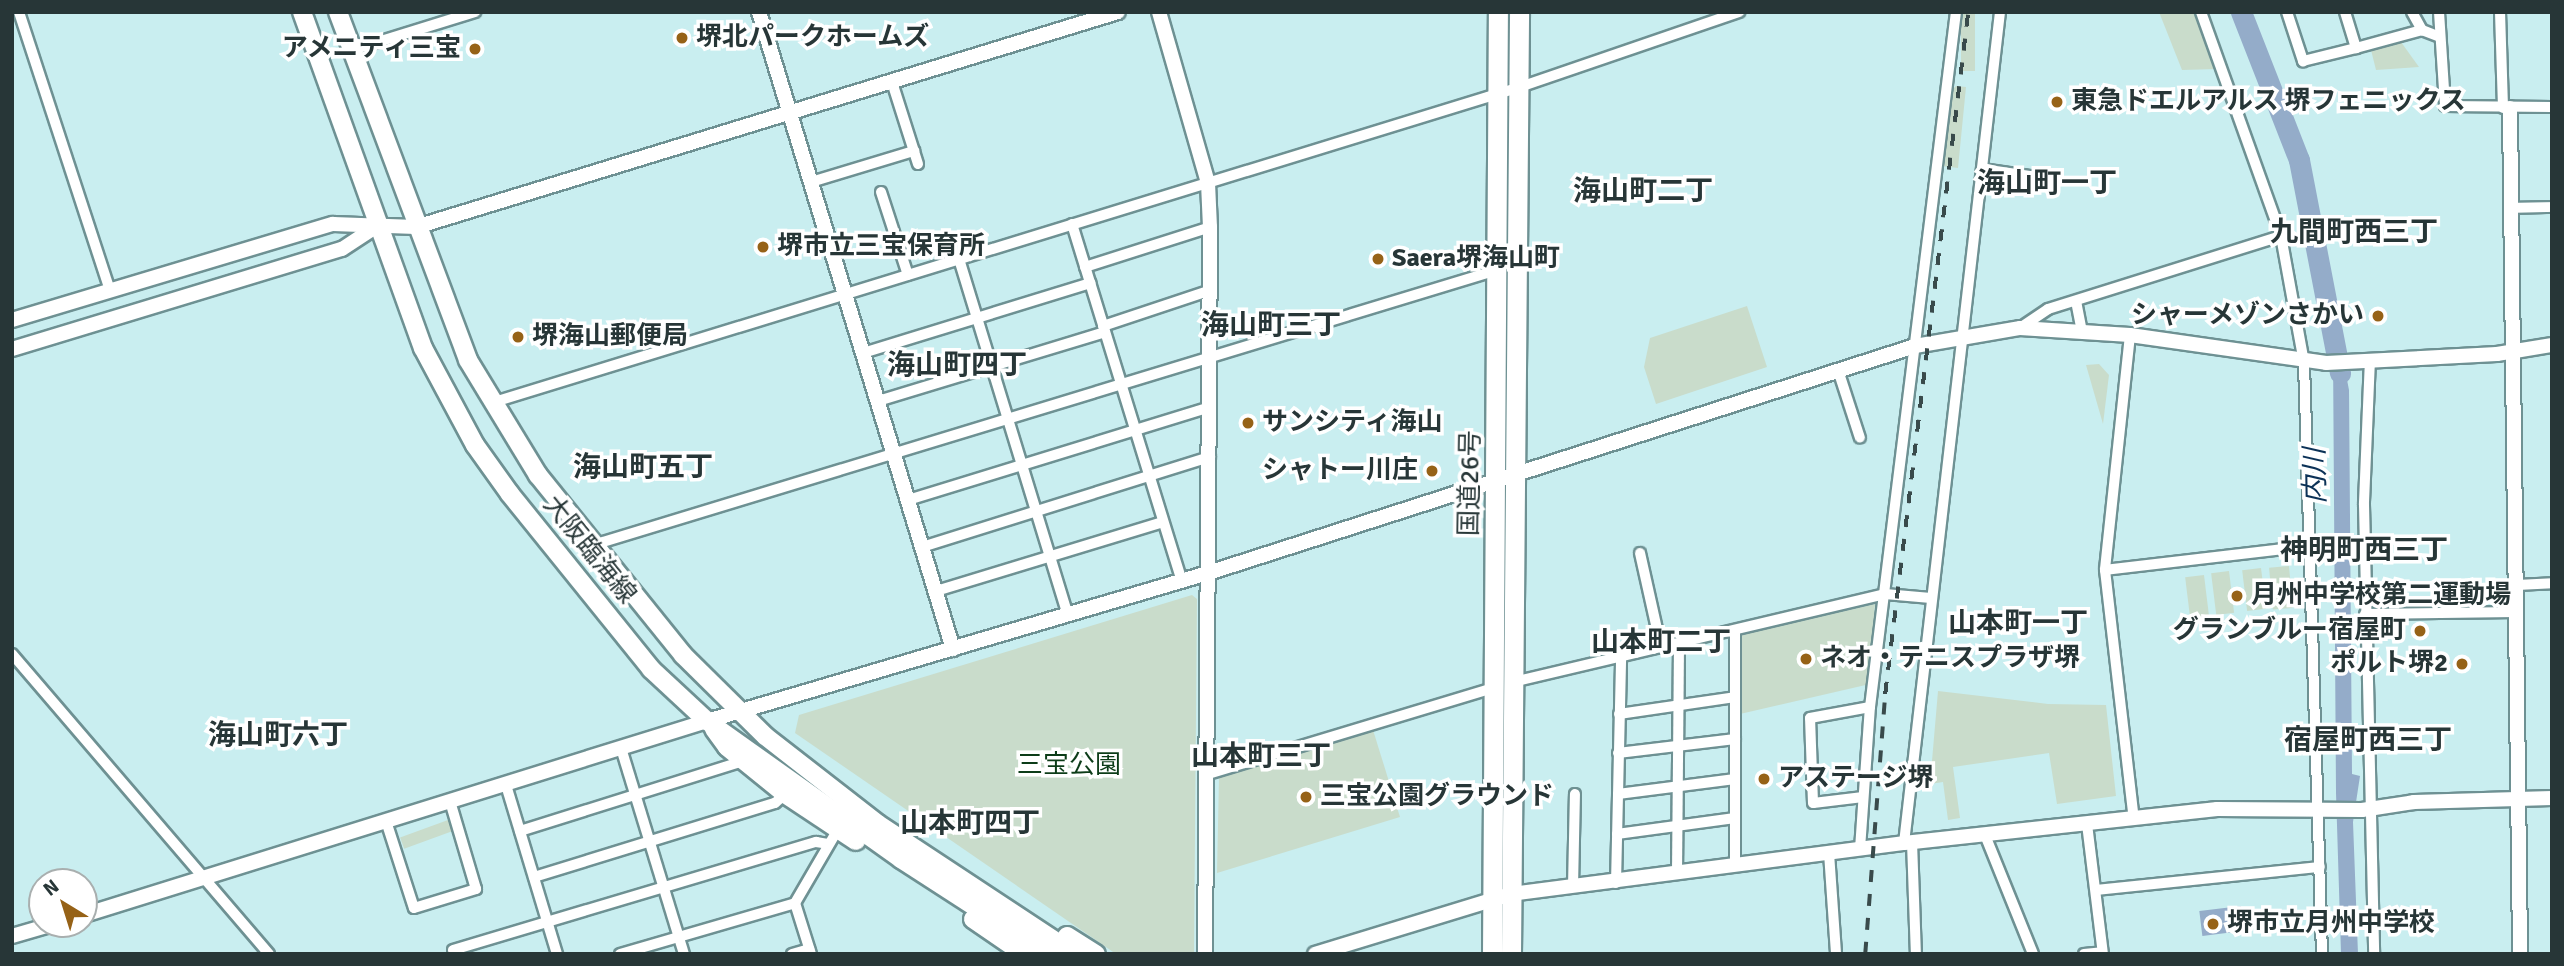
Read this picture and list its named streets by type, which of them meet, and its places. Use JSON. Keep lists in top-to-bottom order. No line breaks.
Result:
{"streets":{"highway":["国道26号"],"main road":["大阪臨海線"]},"districts":["海山町一丁","海山町二丁","九間町西三丁","海山町三丁","海山町四丁","海山町五丁","神明町西三丁","山本町一丁","山本町二丁","海山町六丁","宿屋町西三丁","山本町三丁","山本町四丁"],"water":["内川"],"parks":["三宝公園"],"places":["堺北パークホームズ","アメニティ三宝","東急ドエルアルス 堺フェニックス","堺市立三宝保育所","Saera堺海山町","シャーメゾンさかい","堺海山郵便局","サンシティ海山","シャトー川庄","月州中学校第二運動場","グランブルー宿屋町","ネオ・テニスプラザ堺","ポルト堺2","アステージ堺","三宝公園グラウンド","堺市立月州中学校"],"north":"top left"}
